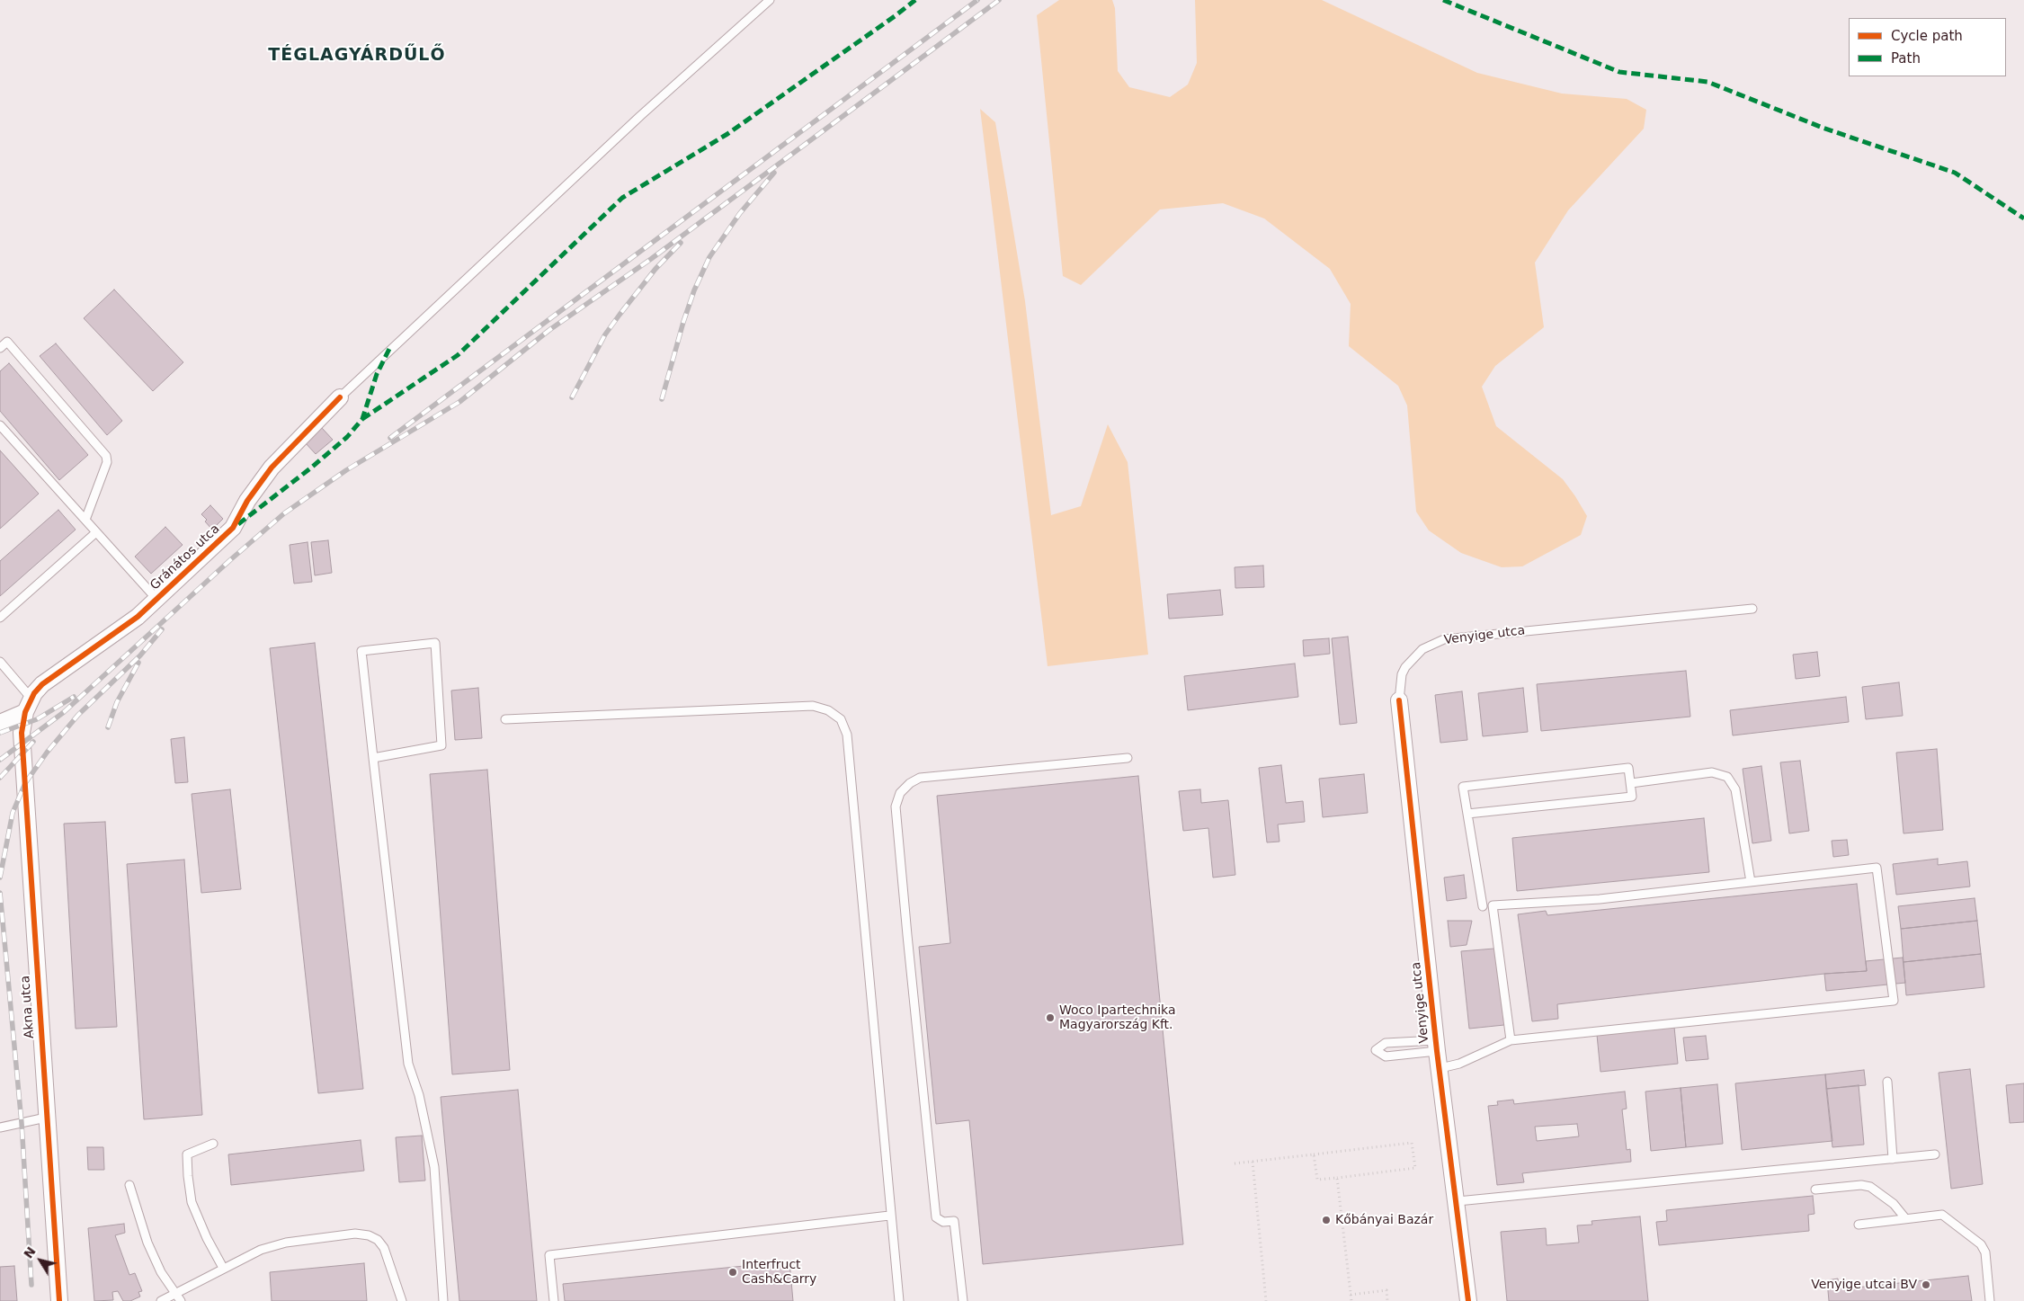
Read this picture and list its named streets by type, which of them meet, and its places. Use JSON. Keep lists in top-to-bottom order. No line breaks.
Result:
{"streets":{"street":["Gránátos utca","Venyige utca","Akna utca"]},"crossings":[["Gránátos utca","Akna utca"]],"districts":["TÉGLAGYÁRDŰLŐ"],"places":["Woco Ipartechnika Magyarország Kft.","Kőbányai Bazár","Interfruct Cash&Carry","Venyige utcai BV"],"legend":["Cycle path","Path"],"north":"top left"}
